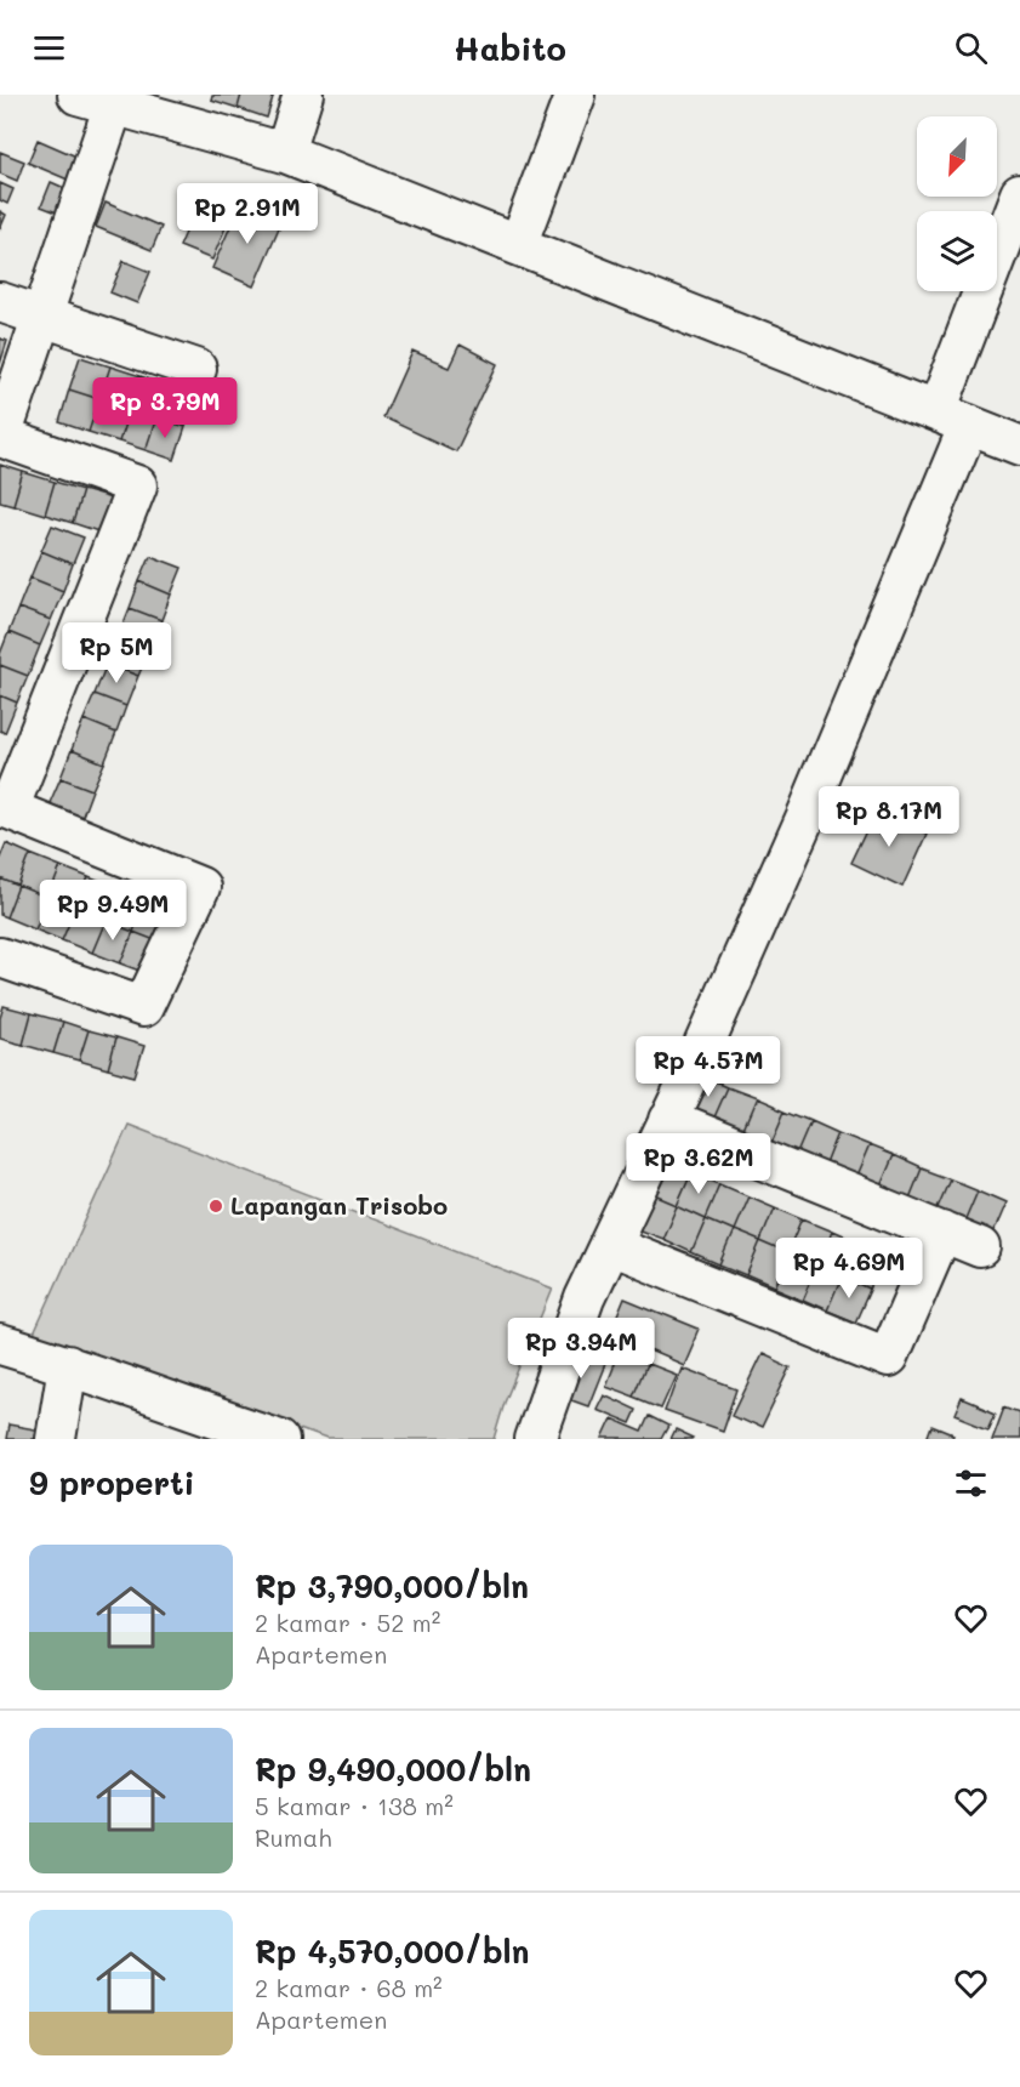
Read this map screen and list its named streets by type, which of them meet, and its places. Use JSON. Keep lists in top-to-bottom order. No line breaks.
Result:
{"places":["Lapangan Trisobo"],"north":"bottom left","page":{"header":"Habito","price":["Rp 2.91M","Rp 3.79M","Rp 5M","Rp 8.17M","Rp 9.49M","Rp 4.57M","Rp 3.62M","Rp 4.69M","Rp 3.94M"],"heading":"9 properti","list":[{"name":"Rp 3,790,000/bln","note":"2 kamar · 52 m² · Apartemen"},{"name":"Rp 9,490,000/bln","note":"5 kamar · 138 m² · Rumah"},{"name":"Rp 4,570,000/bln","note":"2 kamar · 68 m² · Apartemen"}]}}
